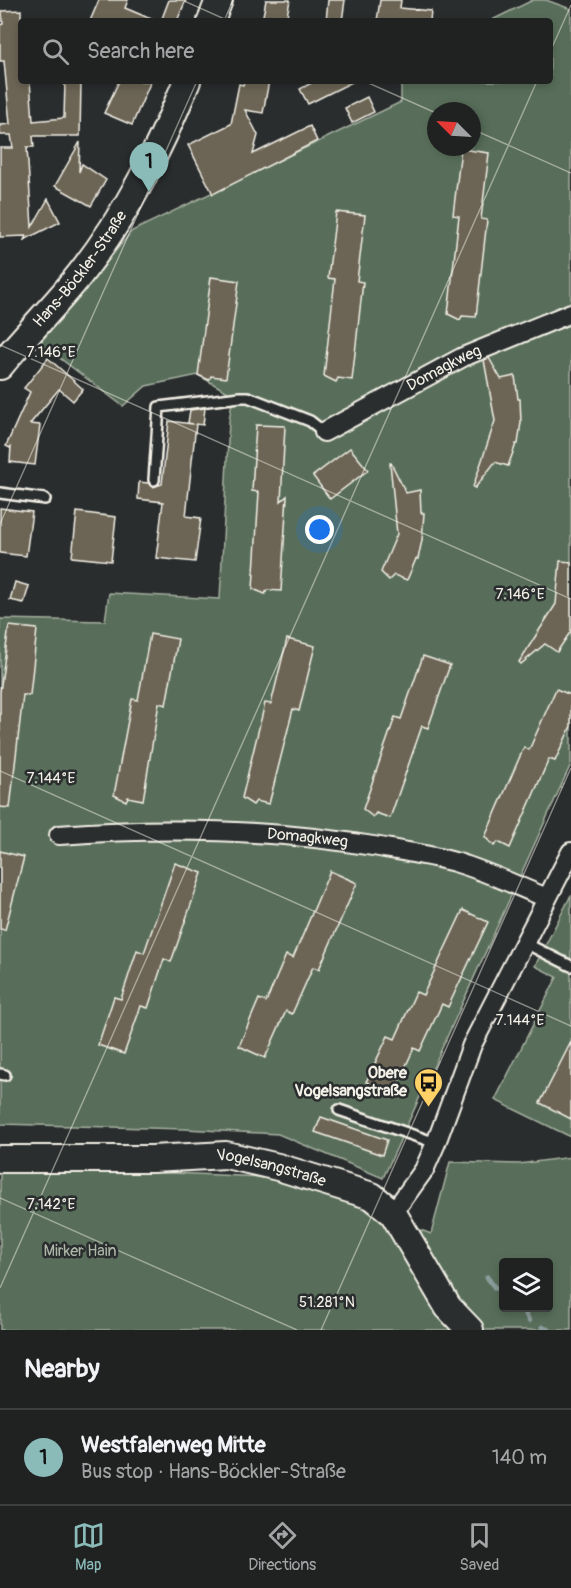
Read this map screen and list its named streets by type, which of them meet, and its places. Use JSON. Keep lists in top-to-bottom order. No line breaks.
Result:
{"streets":{"street":["Hans-Böckler-Straße","Domagkweg","Vogelsangstraße"]},"parks":["Mirker Hain"],"places":{"bus stop":["Obere Vogelsangstraße"]},"north":"top left","page":{"search":"Search here","pins":"1","heading":"Nearby","list":[{"mark":"1","name":"Westfalenweg Mitte","note":"Bus stop · Hans-Böckler-Straße","value":"140 m"}],"nav":["Map","Directions","Saved"]},"coordinates":["7.146°E","7.144°E","7.142°E","51.281°N"]}
